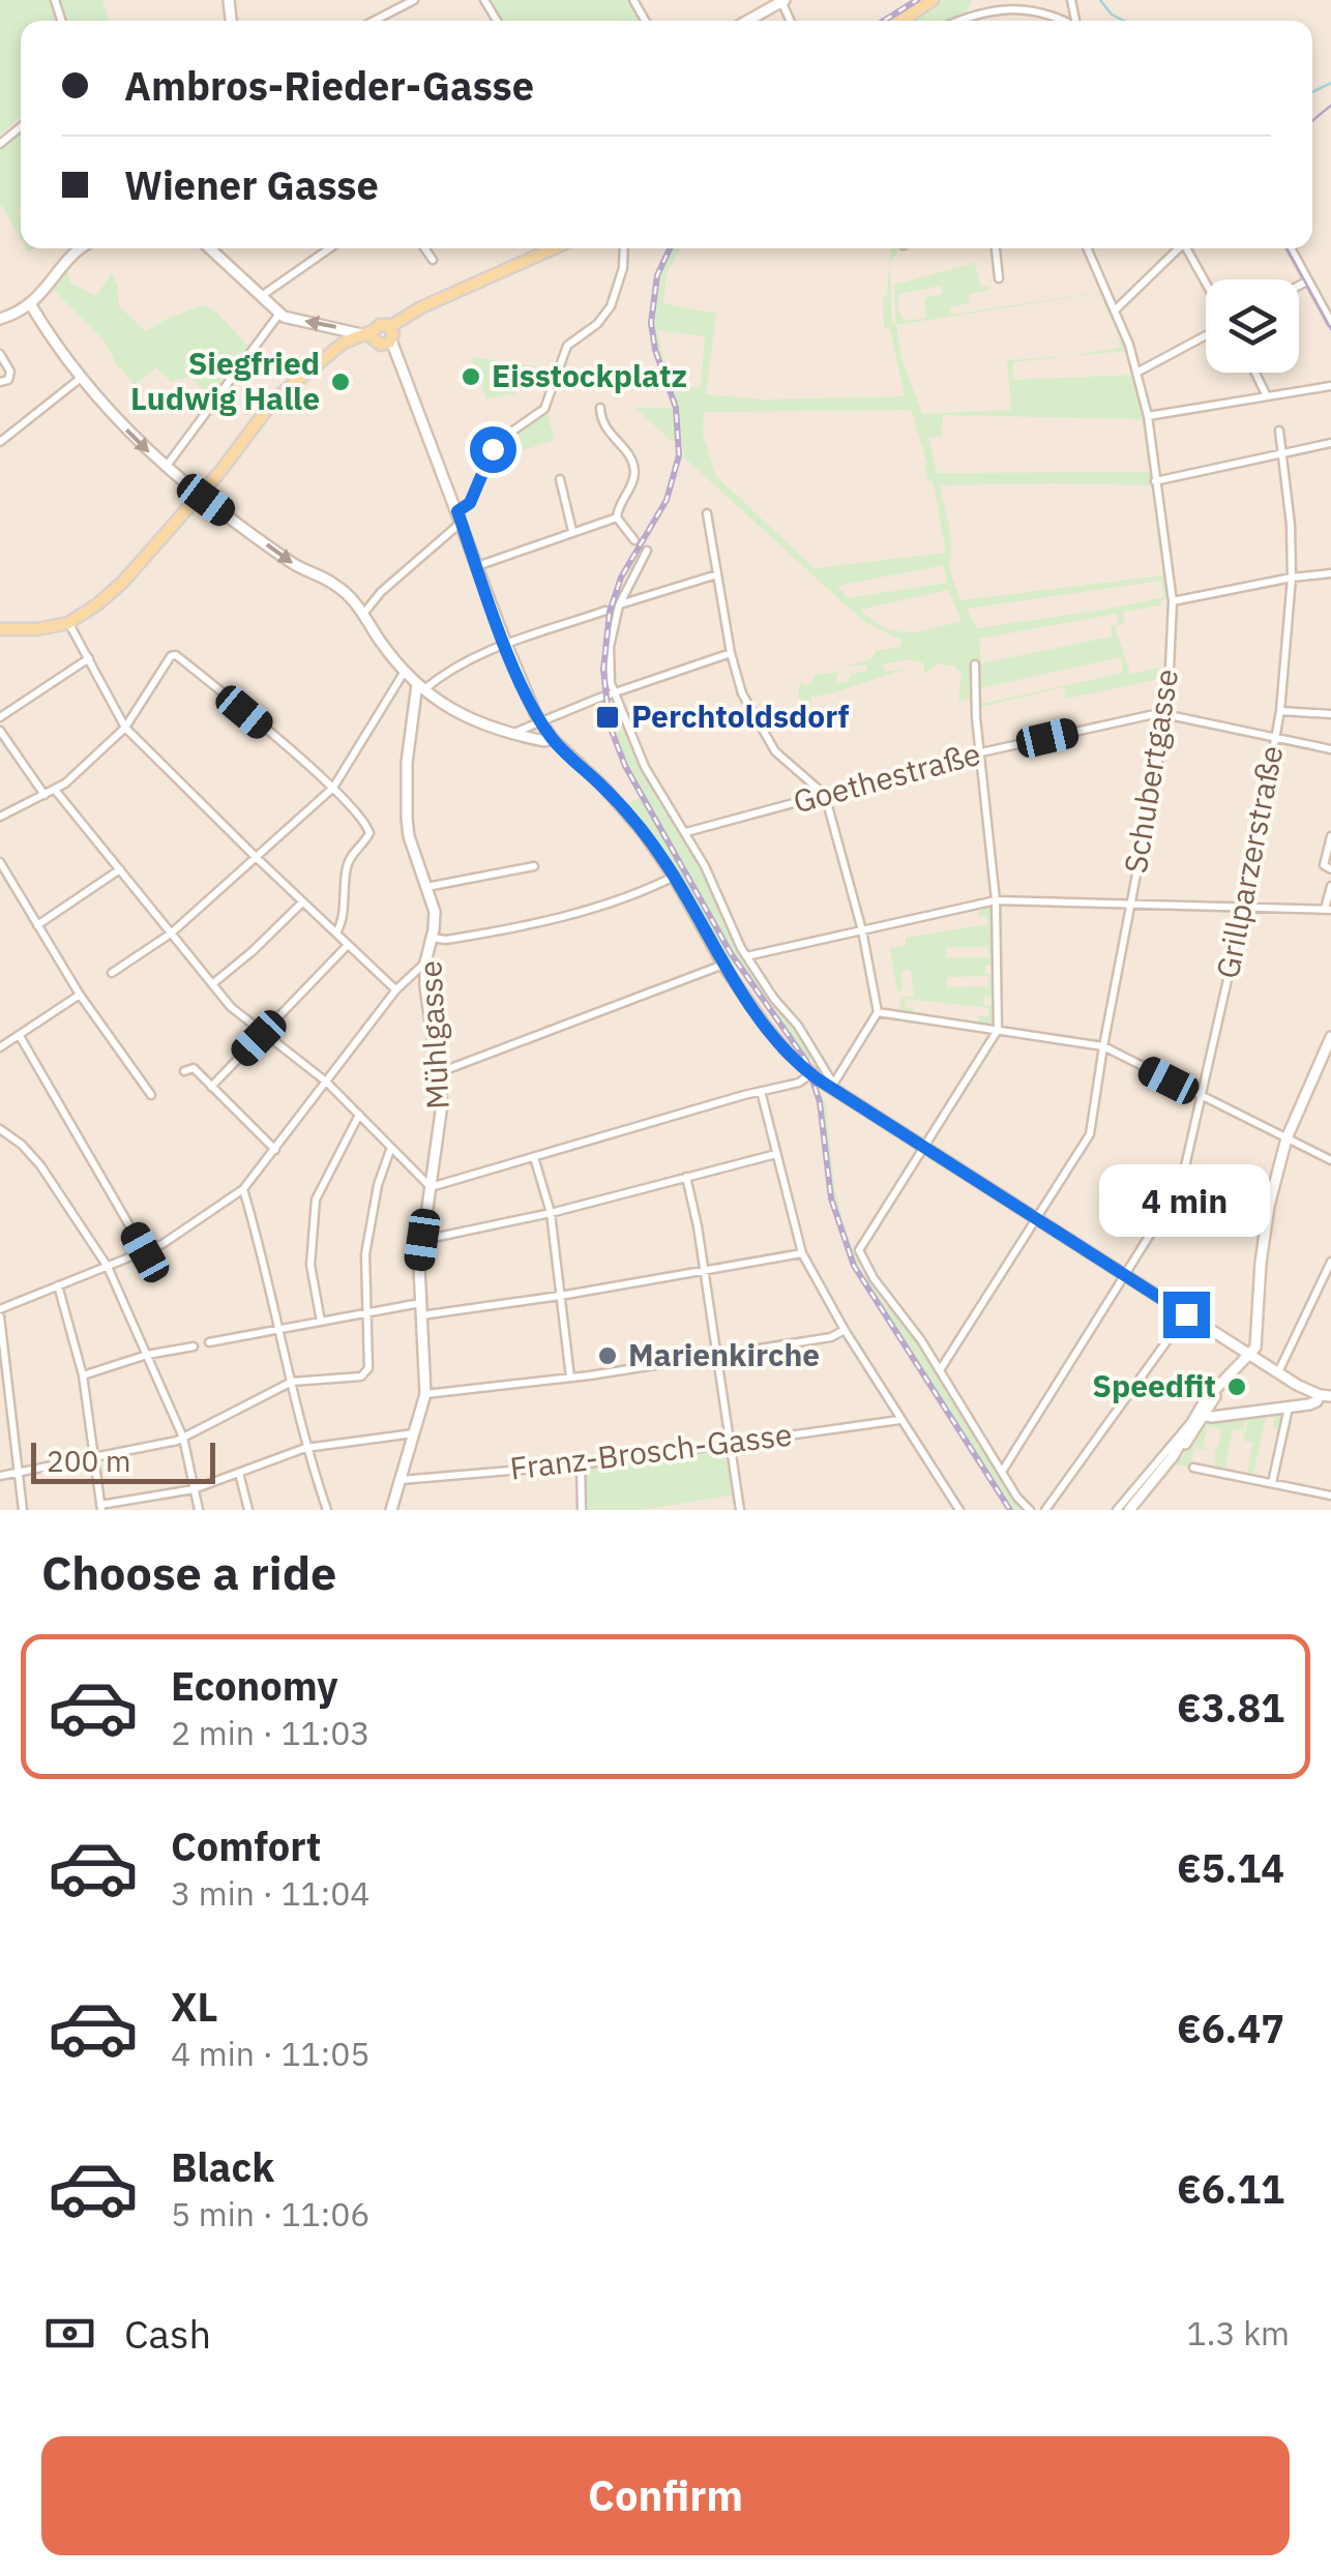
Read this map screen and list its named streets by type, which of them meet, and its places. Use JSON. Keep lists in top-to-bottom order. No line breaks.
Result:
{"streets":{"main road":["Mühlgasse"],"street":["Schubertgasse","Goethestraße","Grillparzerstraße","Franz-Brosch-Gasse"]},"crossings":[["Schubertgasse","Goethestraße"],["Goethestraße","Grillparzerstraße"],["Mühlgasse","Franz-Brosch-Gasse"]],"places":{"other":["Eisstockplatz","Siegfried Ludwig Halle","Marienkirche","Speedfit"],"transit":["Perchtoldsdorf"]},"scale_bar":"200 m","page":{"banner":["Ambros-Rieder-Gasse","Wiener Gasse"],"bubble":"4 min","scale":"200 m","heading":"Choose a ride","list":[{"name":"Economy","note":"2 min · 11:03","value":"€3.81"},{"name":"Comfort","note":"3 min · 11:04","value":"€5.14"},{"name":"XL","note":"4 min · 11:05","value":"€6.47"},{"name":"Black","note":"5 min · 11:06","value":"€6.11"}],"pay":["Cash","1.3 km"],"buttons":"Confirm"}}
